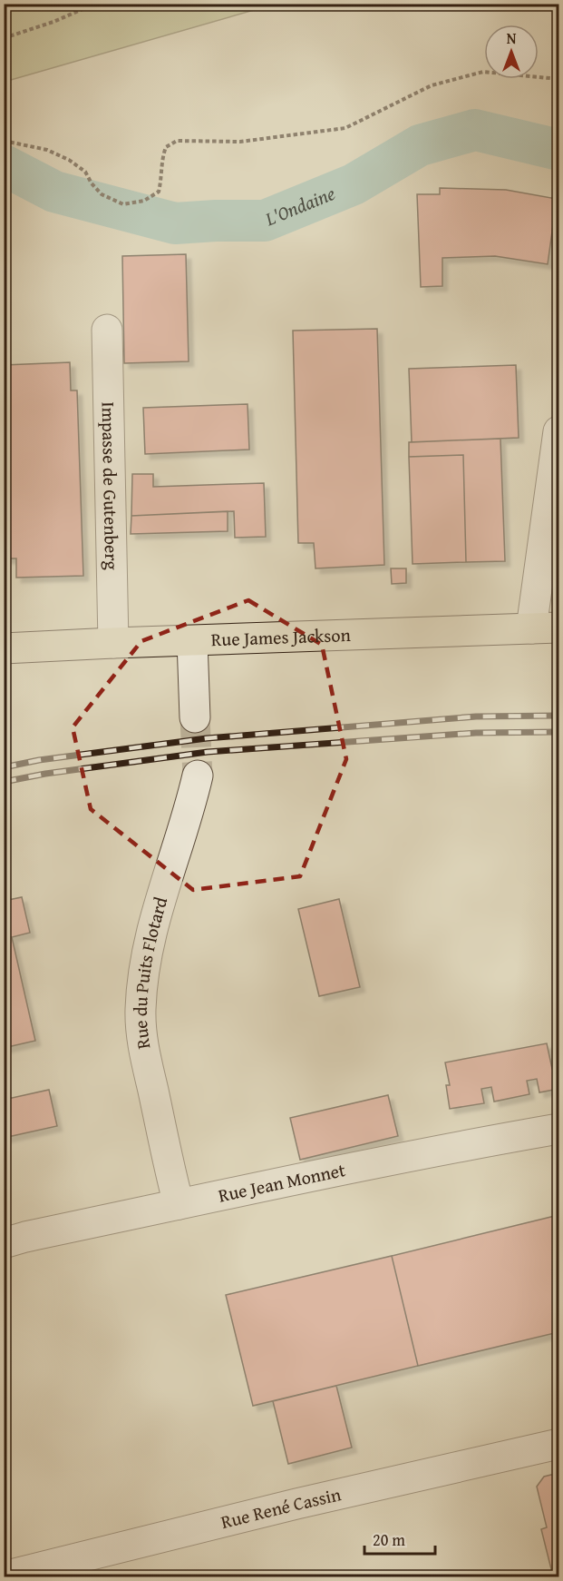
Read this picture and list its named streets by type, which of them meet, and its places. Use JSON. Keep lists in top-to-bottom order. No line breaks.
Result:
{"streets":{"main road":["Rue James Jackson"],"street":["Impasse de Gutenberg","Rue du Puits Flotard","Rue Jean Monnet","Rue René Cassin"]},"crossings":[["Impasse de Gutenberg","Rue James Jackson"],["Rue du Puits Flotard","Rue Jean Monnet"]],"water":["L'Ondaine"],"scale_bar":"20 m","north":"top"}
